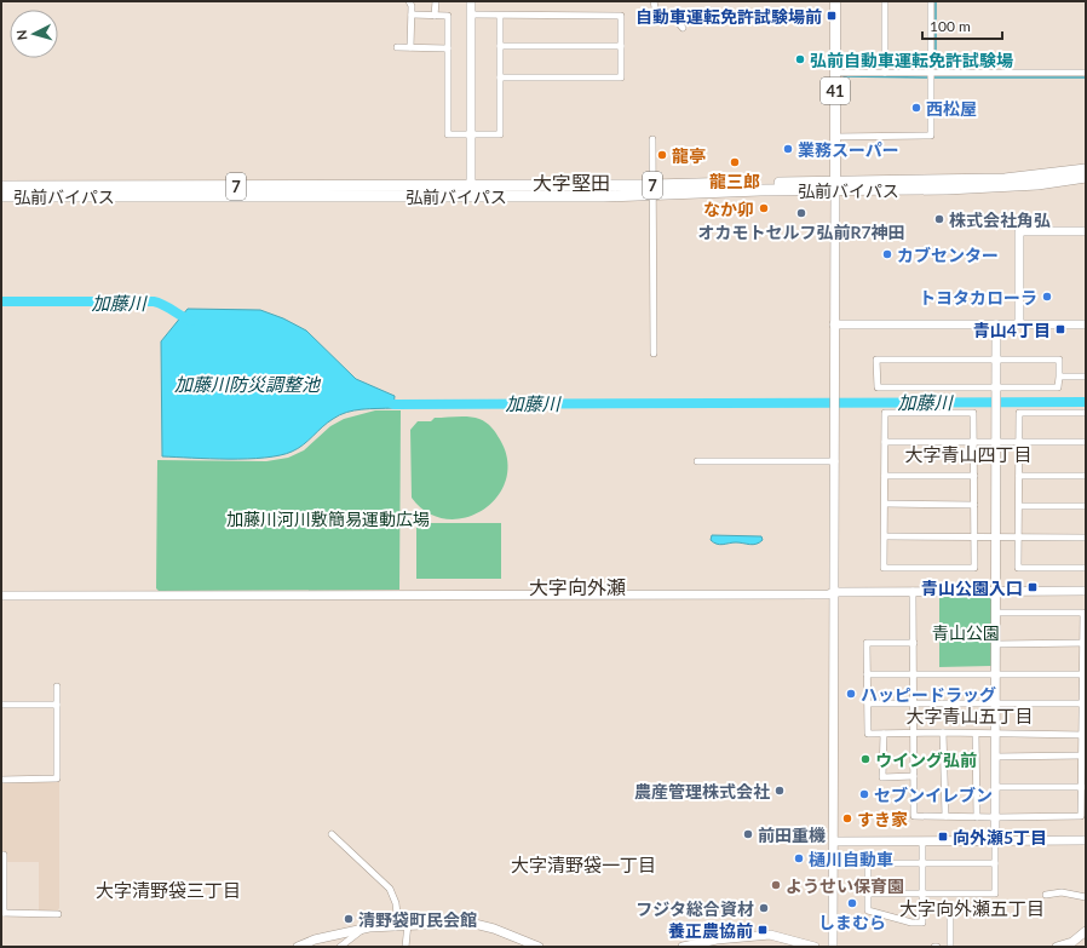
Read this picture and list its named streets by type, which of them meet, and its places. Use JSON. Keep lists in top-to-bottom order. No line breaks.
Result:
{"streets":{"highway":["7","弘前バイパス"],"main road":["41"]},"crossings":[["41","弘前バイパス"]],"districts":["大字堅田","大字青山四丁目","大字向外瀬","大字青山五丁目","大字清野袋一丁目","大字清野袋三丁目","大字向外瀬五丁目"],"water":["加藤川","加藤川防災調整池"],"parks":["加藤川河川敷簡易運動広場","青山公園"],"places":{"transit":["自動車運転免許試験場前","青山4丁目","青山公園入口","向外瀬5丁目","養正農協前"],"other":["弘前自動車運転免許試験場","西松屋","業務スーパー","龍亭","龍三郎","なか卯","オカモトセルフ弘前R7神田","株式会社角弘","カブセンター","トヨタカローラ","ハッピードラッグ","ウイング弘前","農産管理株式会社","セブンイレブン","すき家","前田重機","樋川自動車","ようせい保育園","しまむら","フジタ総合資材","清野袋町民会館"]},"scale_bar":"100 m","north":"left"}
